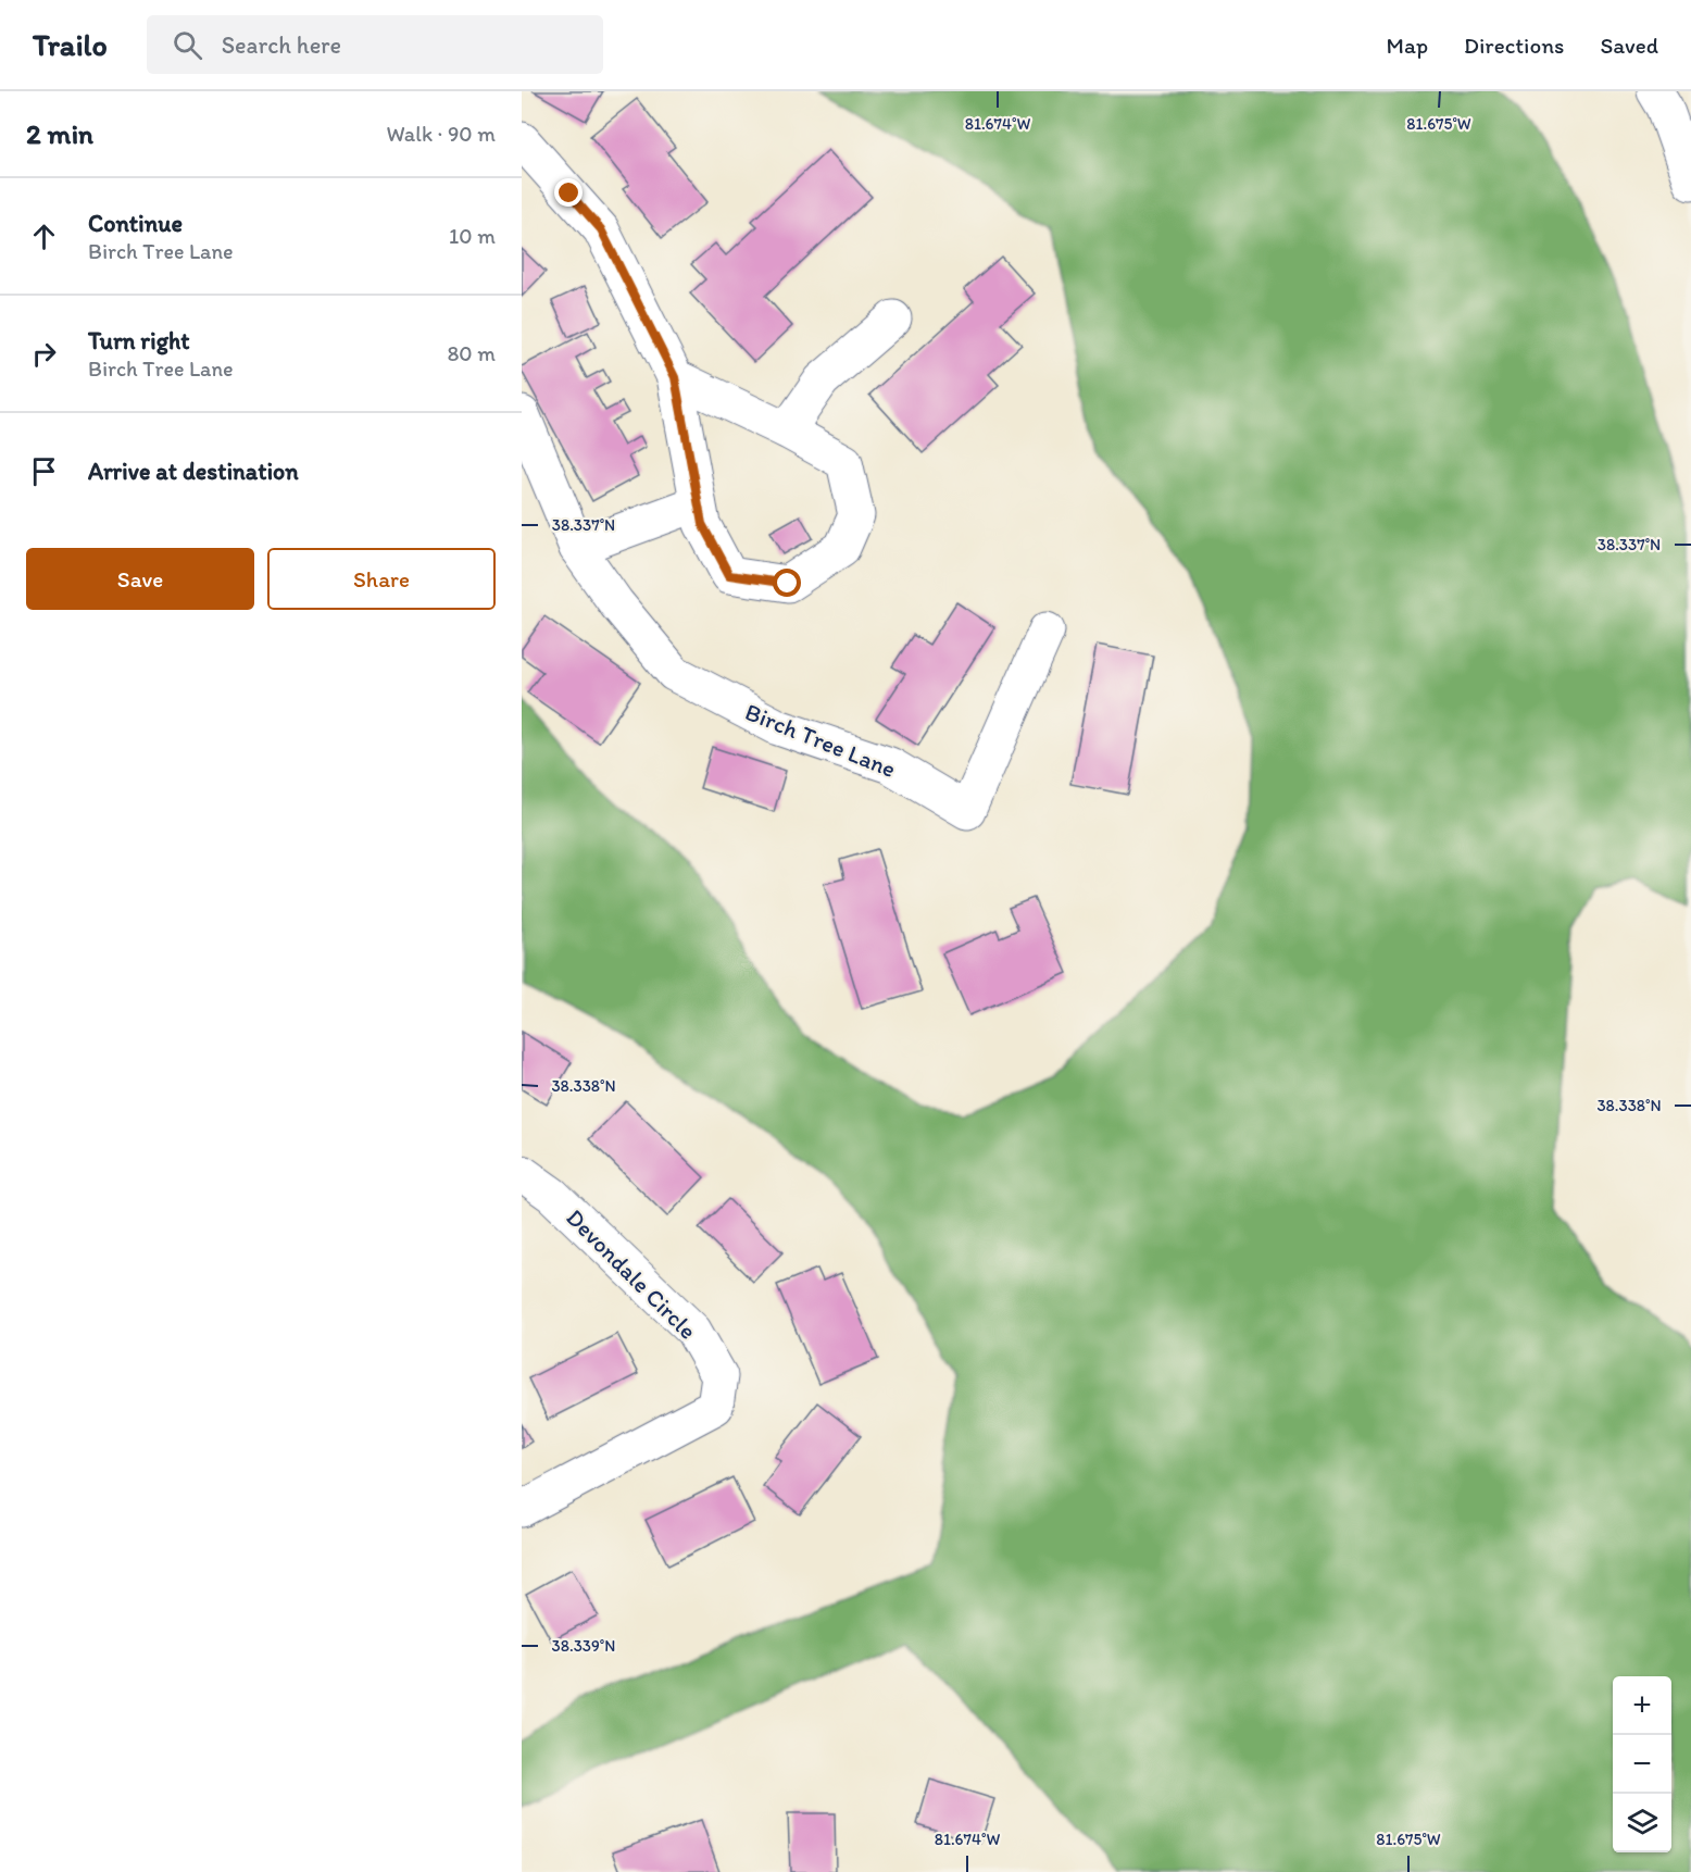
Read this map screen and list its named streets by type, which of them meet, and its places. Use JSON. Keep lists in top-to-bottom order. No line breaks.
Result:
{"streets":{"street":["Birch Tree Lane","Devondale Circle"]},"page":{"header":"Trailo","search":"Search here","nav":["Map","Directions","Saved"],"heading":["2 min","Walk · 90 m"],"list":[["Continue","Birch Tree Lane","10 m"],["Turn right","Birch Tree Lane","80 m"],"Arrive at destination"],"buttons":["Save","Share"],"map_buttons":["+","−"]},"coordinates":["81.674°W","81.675°W","38.337°N","38.338°N","38.339°N"]}
